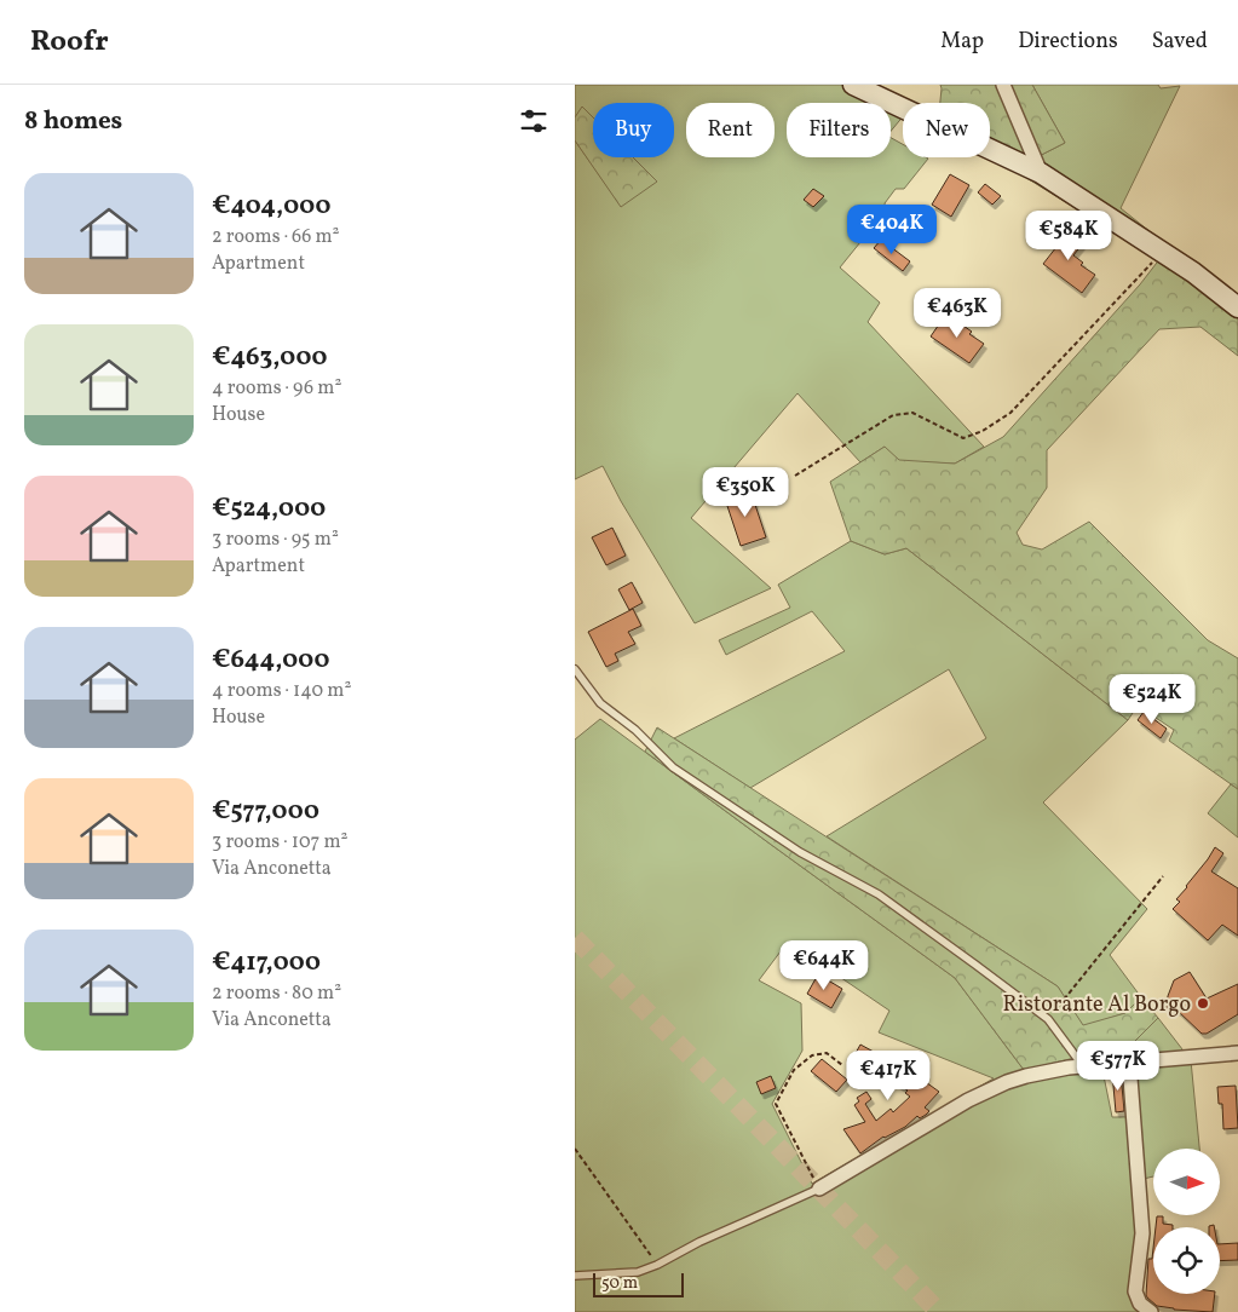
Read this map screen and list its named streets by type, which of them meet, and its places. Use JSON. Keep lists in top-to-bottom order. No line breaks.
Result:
{"places":["Ristorante Al Borgo"],"scale_bar":"50 m","north":"right","page":{"header":"Roofr","nav":["Map","Directions","Saved"],"heading":"8 homes","chip":["Buy","Rent","Filters","New"],"list":[{"name":"€404,000","note":"2 rooms · 66 m² · Apartment"},{"name":"€463,000","note":"4 rooms · 96 m² · House"},{"name":"€524,000","note":"3 rooms · 95 m² · Apartment"},{"name":"€644,000","note":"4 rooms · 140 m² · House"},{"name":"€577,000","note":"3 rooms · 107 m² · Via Anconetta"},{"name":"€417,000","note":"2 rooms · 80 m² · Via Anconetta"}],"price":["€404K","€584K","€463K","€350K","€524K","€644K","€577K","€417K"],"scale":"50 m"}}
